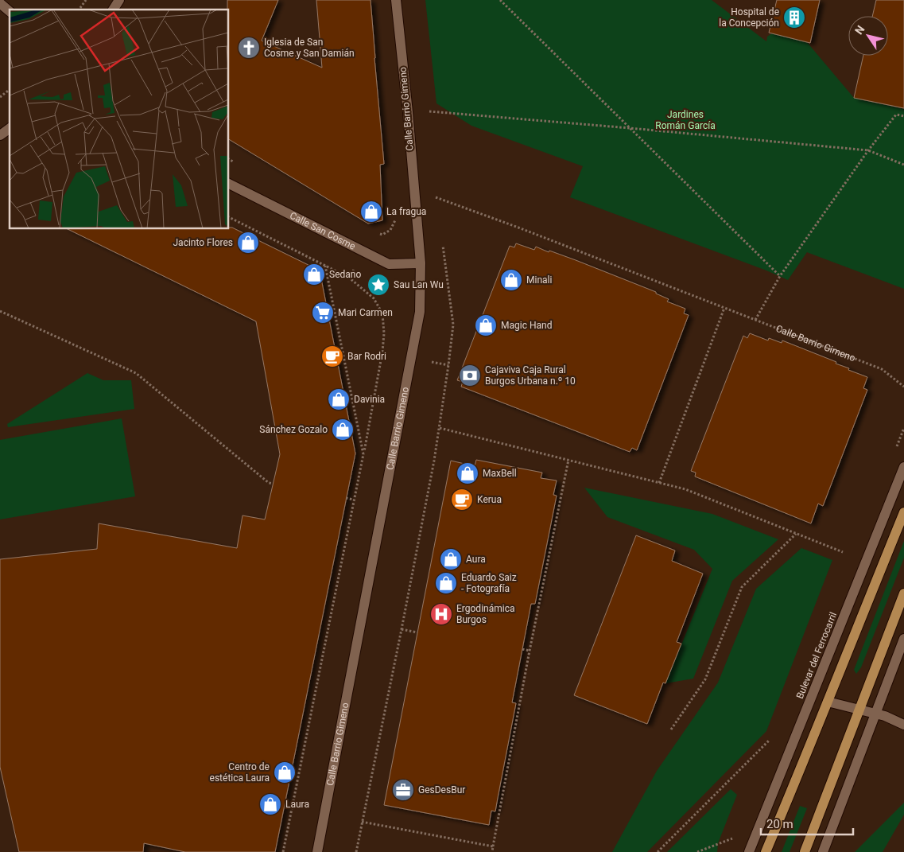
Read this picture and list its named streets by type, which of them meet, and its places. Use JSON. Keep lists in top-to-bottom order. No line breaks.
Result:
{"streets":{"street":["Calle Barrio Gimeno","Calle San Cosme","Bulevar del Ferrocarril"]},"crossings":[["Calle Barrio Gimeno","Calle San Cosme"]],"parks":["Jardines Román García"],"places":{"building":["Hospital de la Concepción"],"church":["Iglesia de San Cosme y San Damián"],"shop":["La fragua","Jacinto Flores","Sedano","Minali","Magic Hand","Davinia","Sánchez Gozalo","MaxBell","Aura","Eduardo Saiz - Fotografía","Centro de estética Laura","Laura"],"place":["Sau Lan Wu"],"supermarket":["Mari Carmen"],"cafe":["Bar Rodri","Kerua"],"bank":["Cajaviva Caja Rural Burgos Urbana n.º 10"],"hospital":["Ergodinámica Burgos"],"office":["GesDesBur"]},"scale_bar":"20 m","north":"top left"}
